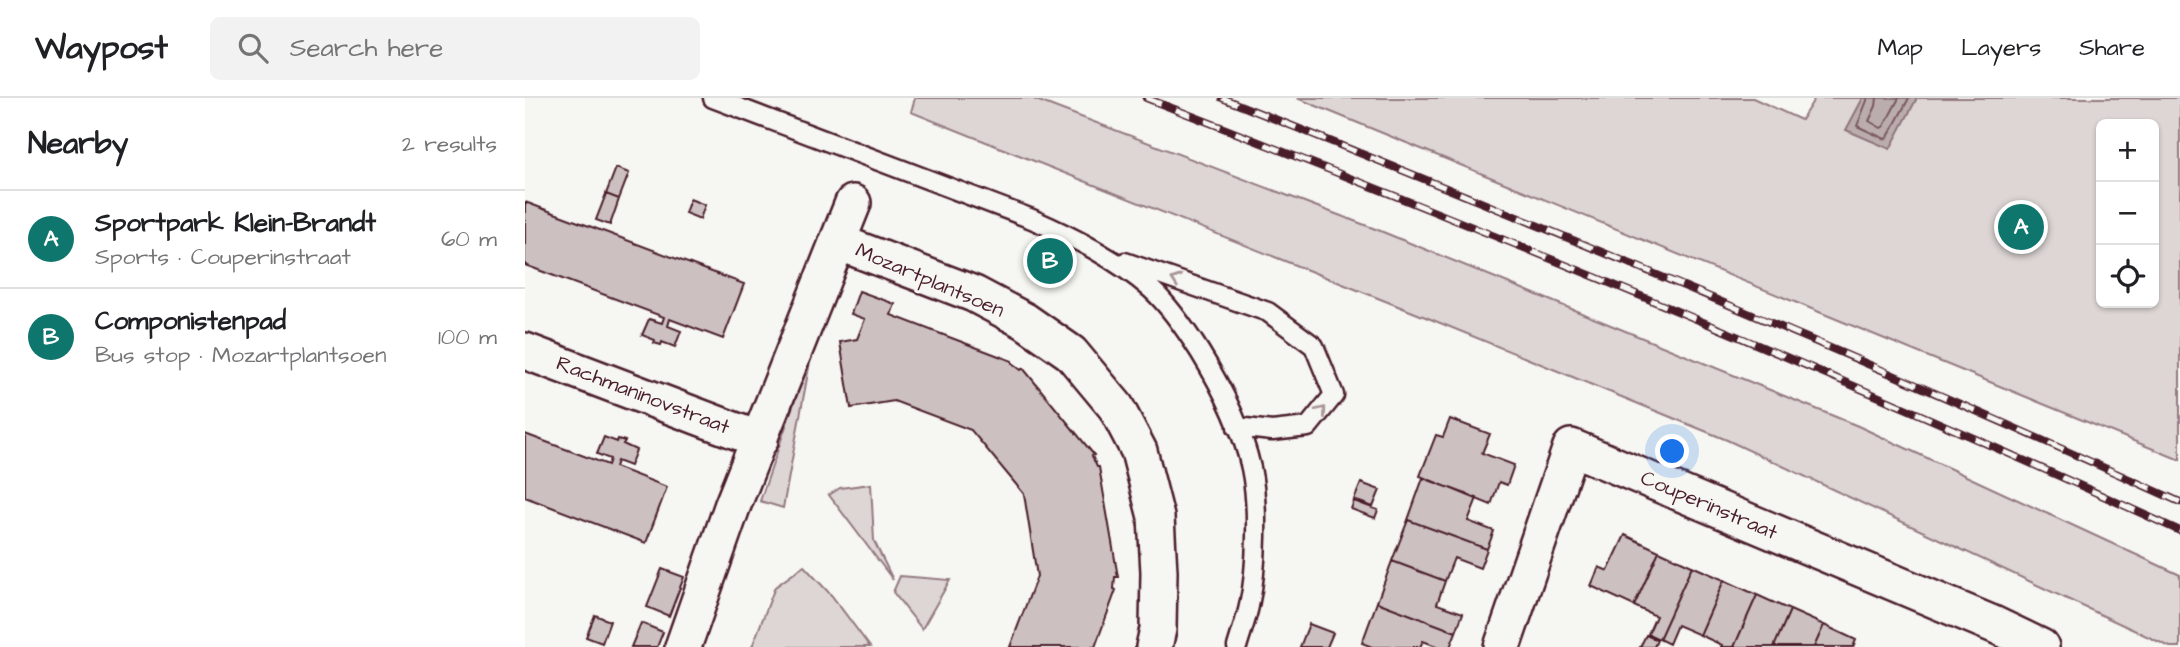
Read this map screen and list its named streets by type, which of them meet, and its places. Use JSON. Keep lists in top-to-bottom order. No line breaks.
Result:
{"streets":{"street":["Mozartplantsoen","Rachmaninovstraat","Couperinstraat"]},"crossings":[["Mozartplantsoen","Rachmaninovstraat"]],"page":{"header":"Waypost","search":"Search here","nav":["Map","Layers","Share"],"heading":["Nearby","2 results"],"map_buttons":["+","−"],"list":[{"mark":"A","name":"Sportpark Klein-Brandt","note":"Sports · Couperinstraat","value":"60 m"},{"mark":"B","name":"Componistenpad","note":"Bus stop · Mozartplantsoen","value":"100 m"}],"pins":["A","B"]}}
